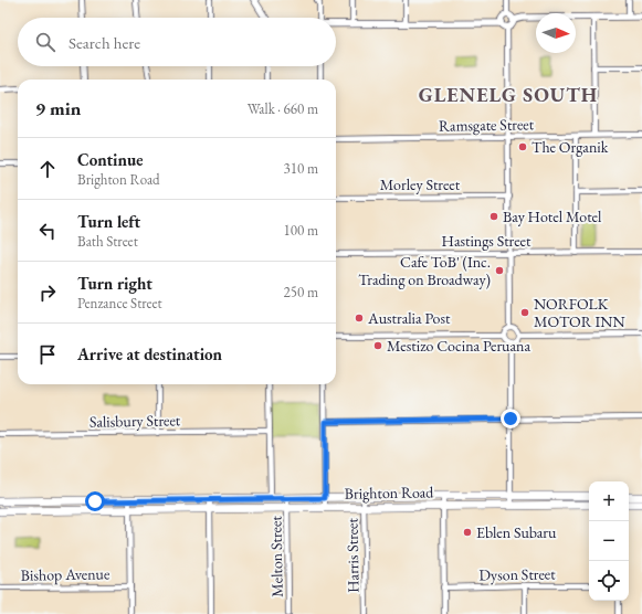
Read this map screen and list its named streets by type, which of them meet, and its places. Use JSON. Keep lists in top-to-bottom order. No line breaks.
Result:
{"streets":{"main road":["Brighton Road"],"street":["Ramsgate Street","Morley Street","Hastings Street","Salisbury Street","Harris Street","Melton Street","Bishop Avenue","Dyson Street"]},"crossings":[["Brighton Road","Harris Street"],["Brighton Road","Melton Street"]],"districts":["GLENELG SOUTH"],"places":["The Organik","Bay Hotel Motel","Cafe ToB' (Inc. Trading on Broadway)","NORFOLK MOTOR INN","Australia Post","Mestizo Cocina Peruana","Eblen Subaru"],"north":"right","page":{"search":"Search here","heading":["9 min","Walk · 660 m"],"list":[["Continue","Brighton Road","310 m"],["Turn left","Bath Street","100 m"],["Turn right","Penzance Street","250 m"],"Arrive at destination"],"map_buttons":["+","−"]}}
